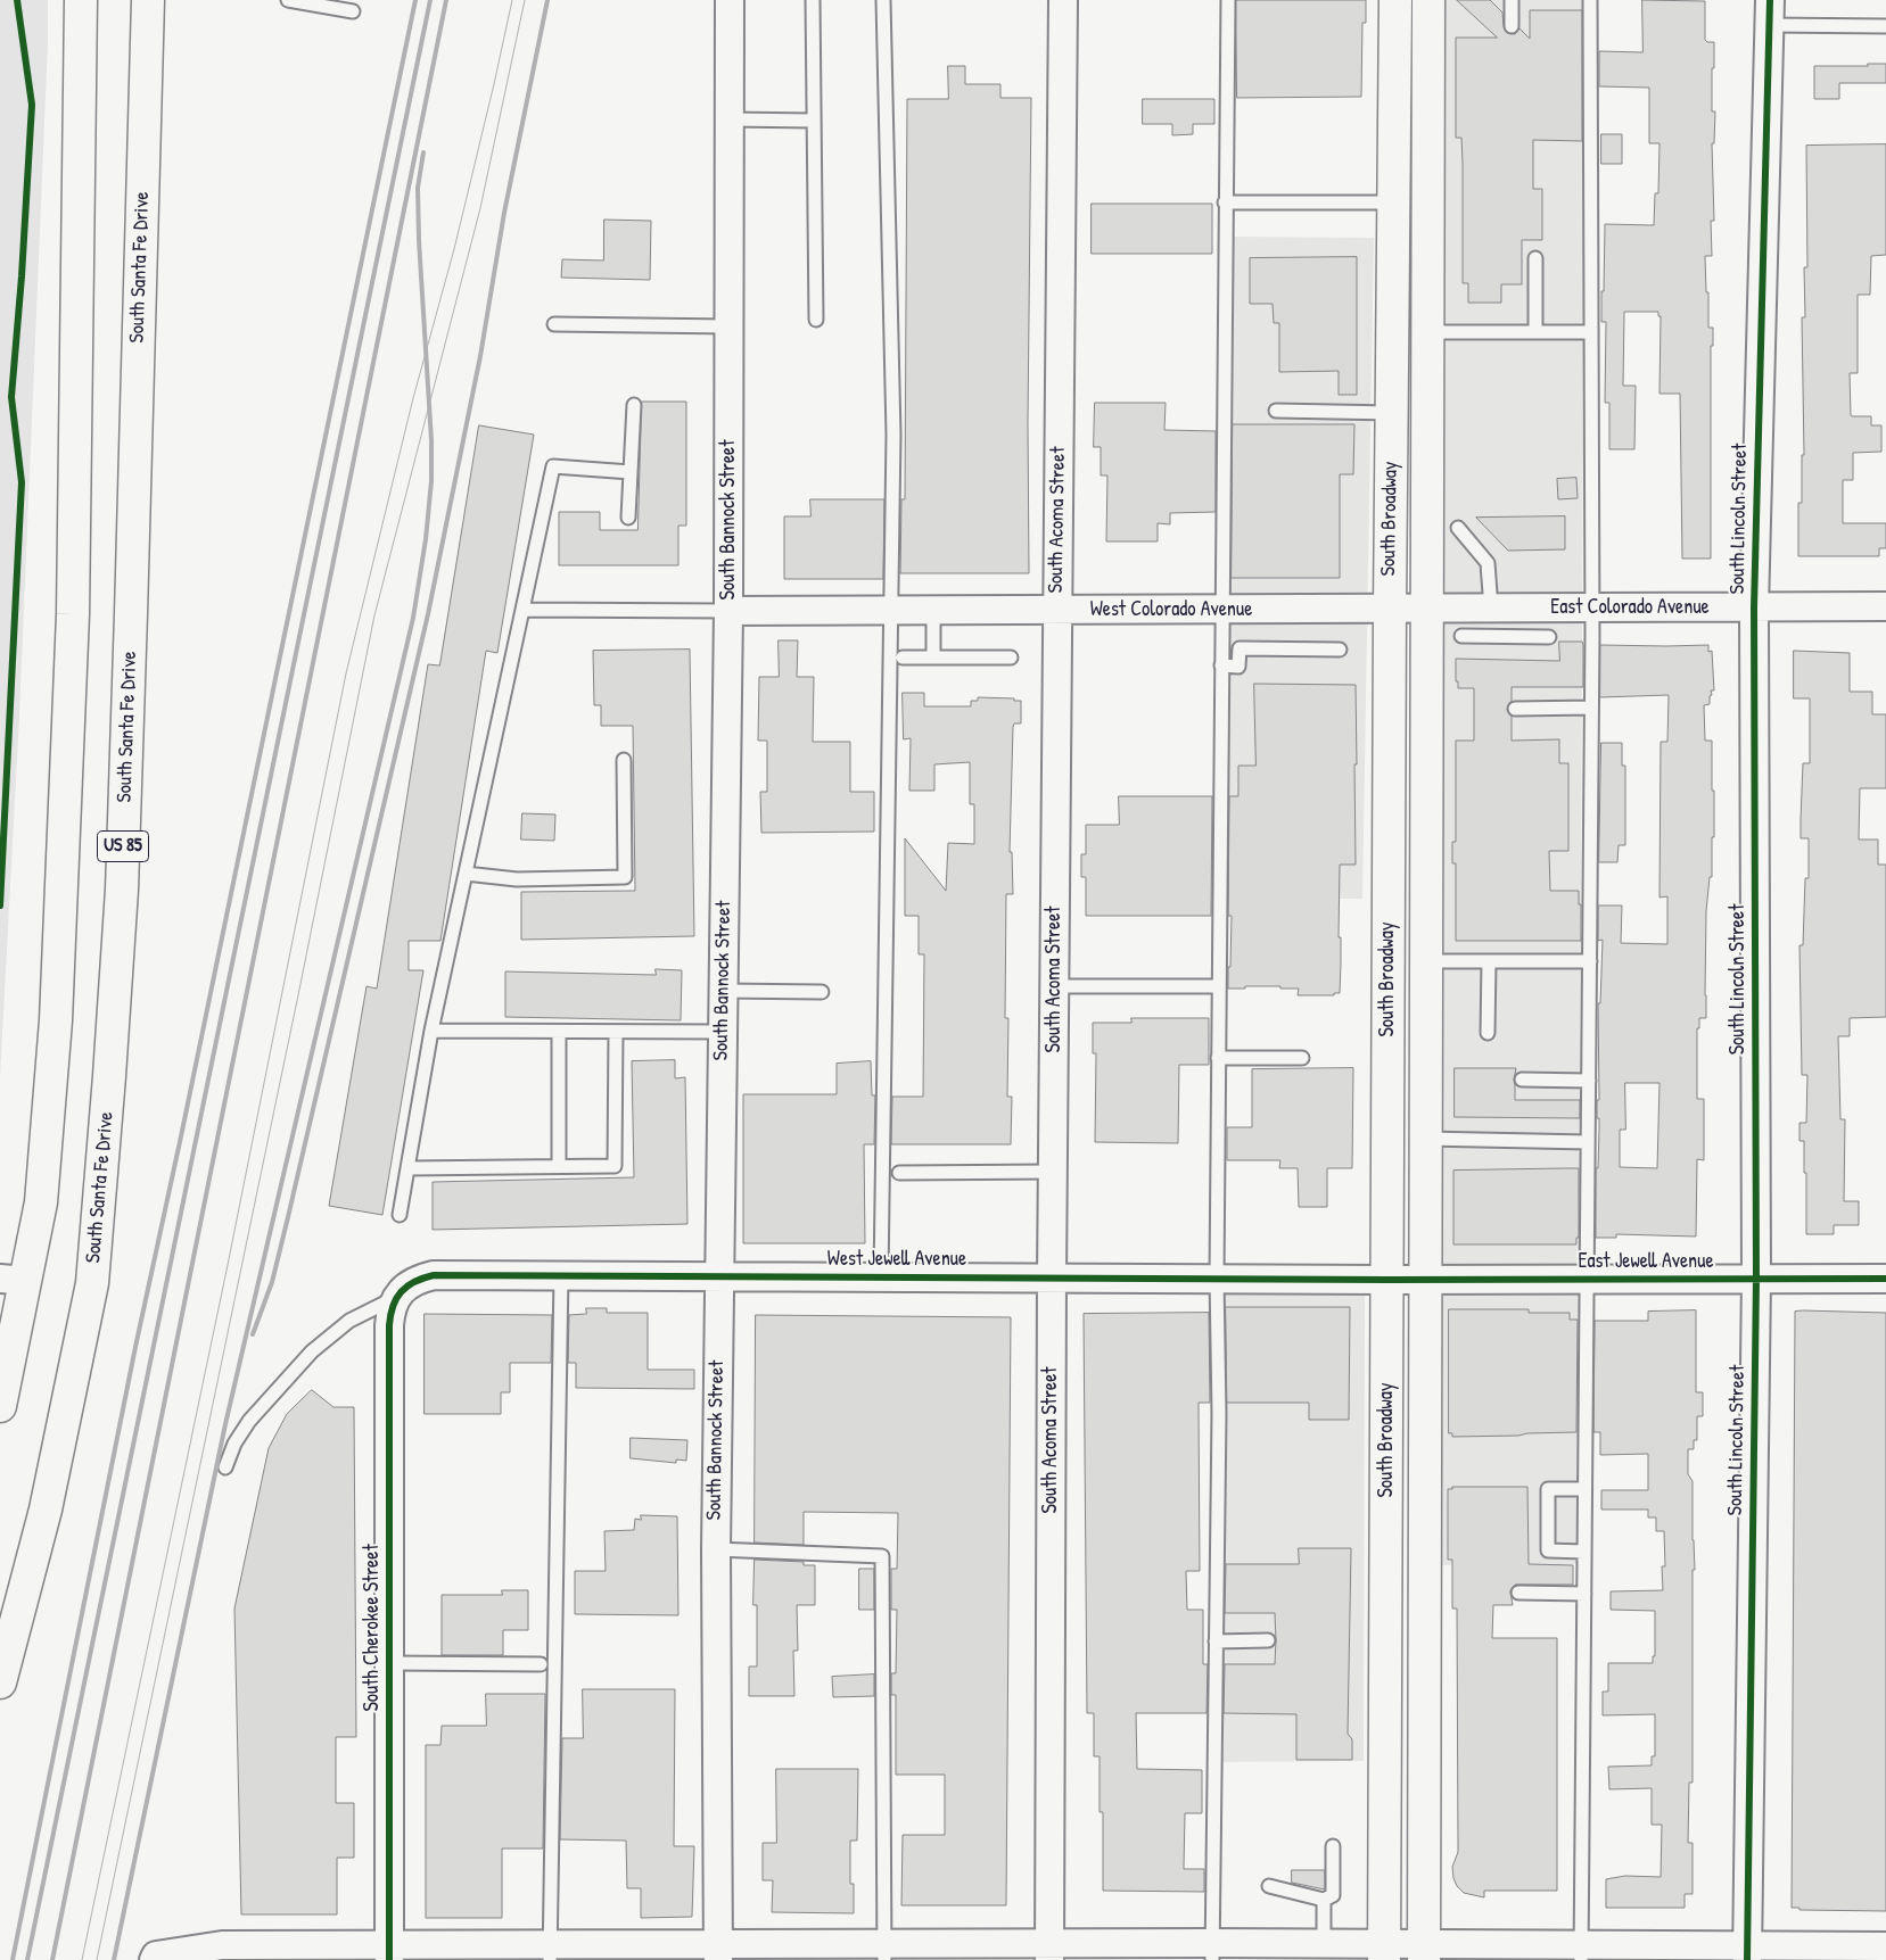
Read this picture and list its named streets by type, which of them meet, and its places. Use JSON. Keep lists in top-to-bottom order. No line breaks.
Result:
{"streets":{"main road":["South Santa Fe Drive","South Broadway","US 85"],"street":["South Lincoln Street","South Bannock Street","South Acoma Street","East Colorado Avenue","West Colorado Avenue","West Jewell Avenue","East Jewell Avenue","South Cherokee Street"]},"crossings":[["South Broadway","East Colorado Avenue"],["South Broadway","West Colorado Avenue"],["South Broadway","West Jewell Avenue"],["South Broadway","East Jewell Avenue"],["South Lincoln Street","East Colorado Avenue"],["South Lincoln Street","East Jewell Avenue"],["South Bannock Street","West Colorado Avenue"],["South Bannock Street","West Jewell Avenue"],["South Acoma Street","West Colorado Avenue"],["South Acoma Street","West Jewell Avenue"],["East Colorado Avenue","West Colorado Avenue"],["West Jewell Avenue","East Jewell Avenue"],["West Jewell Avenue","South Cherokee Street"]]}
